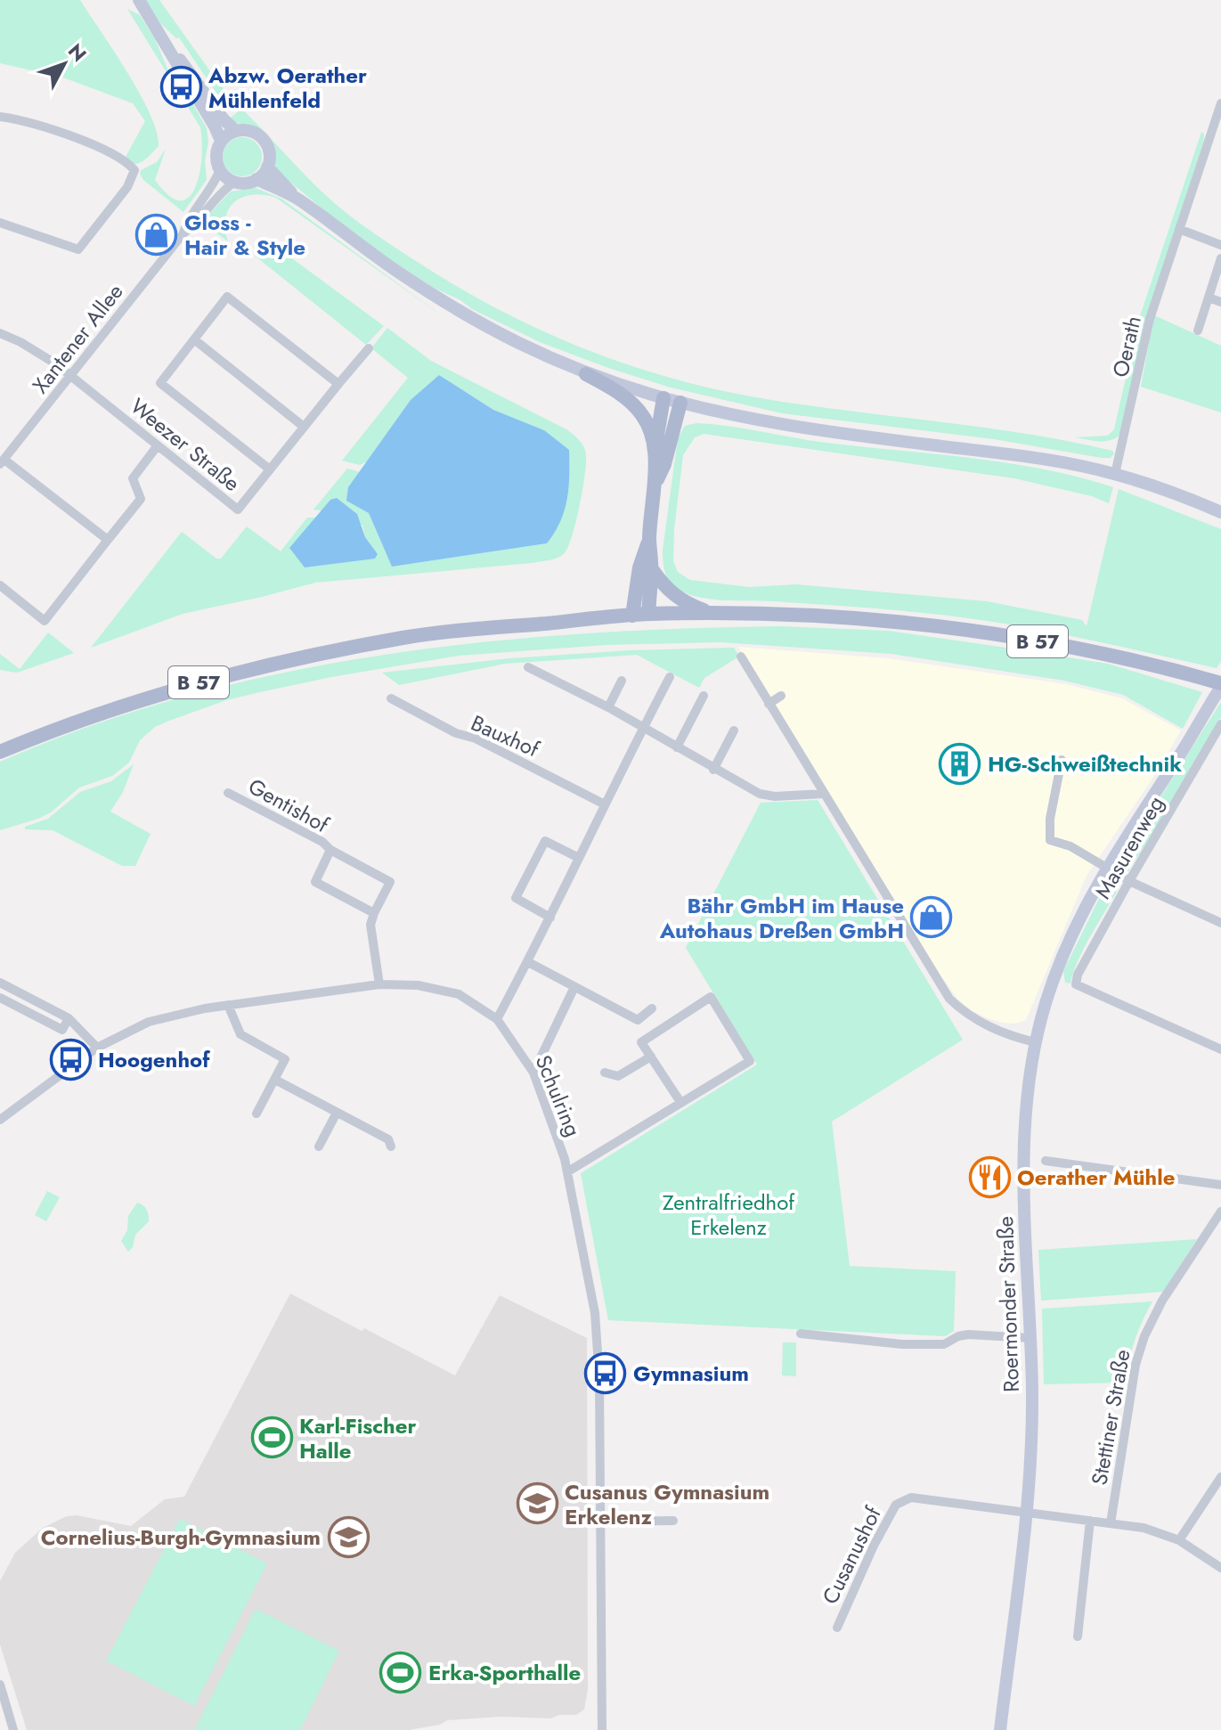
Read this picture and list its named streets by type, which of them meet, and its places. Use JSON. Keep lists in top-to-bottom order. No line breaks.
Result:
{"streets":{"main road":["B 57","Roermonder Straße"],"street":["Xantener Allee","Oerath","Weezer Straße","Bauxhof","Gentishof","Masurenweg","Schulring","Stettiner Straße","Cusanushof"]},"crossings":[["Xantener Allee","Weezer Straße"],["B 57","Roermonder Straße"],["Gentishof","Schulring"],["Roermonder Straße","Cusanushof"],["Stettiner Straße","Cusanushof"]],"parks":["Zentralfriedhof Erkelenz"],"places":{"bus stop":["Abzw. Oerather Mühlenfeld","Hoogenhof","Gymnasium"],"shop":["Gloss - Hair & Style","Bähr GmbH im Hause Autohaus Dreßen GmbH"],"building":["HG-Schweißtechnik"],"restaurant":["Oerather Mühle"],"sports":["Karl-Fischer Halle","Erka-Sporthalle"],"school or university":["Cusanus Gymnasium Erkelenz","Cornelius-Burgh-Gymnasium"]},"north":"top right"}
